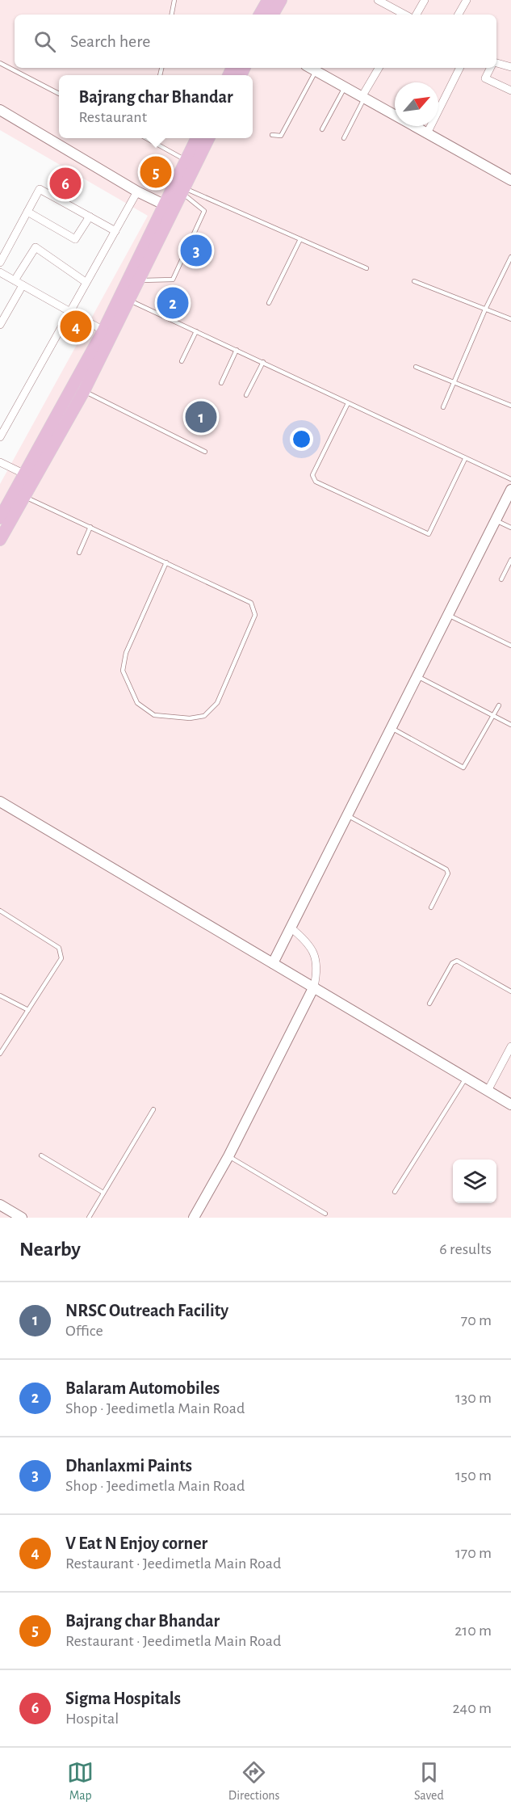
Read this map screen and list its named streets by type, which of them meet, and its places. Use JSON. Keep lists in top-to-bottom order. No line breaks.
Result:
{"north":"top right","page":{"search":"Search here","popup":["Bajrang char Bhandar","Restaurant"],"pins":["5","6","3","2","4","1"],"heading":["Nearby","6 results"],"list":[{"mark":"1","name":"NRSC Outreach Facility","note":"Office","value":"70 m"},{"mark":"2","name":"Balaram Automobiles","note":"Shop · Jeedimetla Main Road","value":"130 m"},{"mark":"3","name":"Dhanlaxmi Paints","note":"Shop · Jeedimetla Main Road","value":"150 m"},{"mark":"4","name":"V Eat N Enjoy corner","note":"Restaurant · Jeedimetla Main Road","value":"170 m"},{"mark":"5","name":"Bajrang char Bhandar","note":"Restaurant · Jeedimetla Main Road","value":"210 m"},{"mark":"6","name":"Sigma Hospitals","note":"Hospital","value":"240 m"}],"nav":["Map","Directions","Saved"]}}
